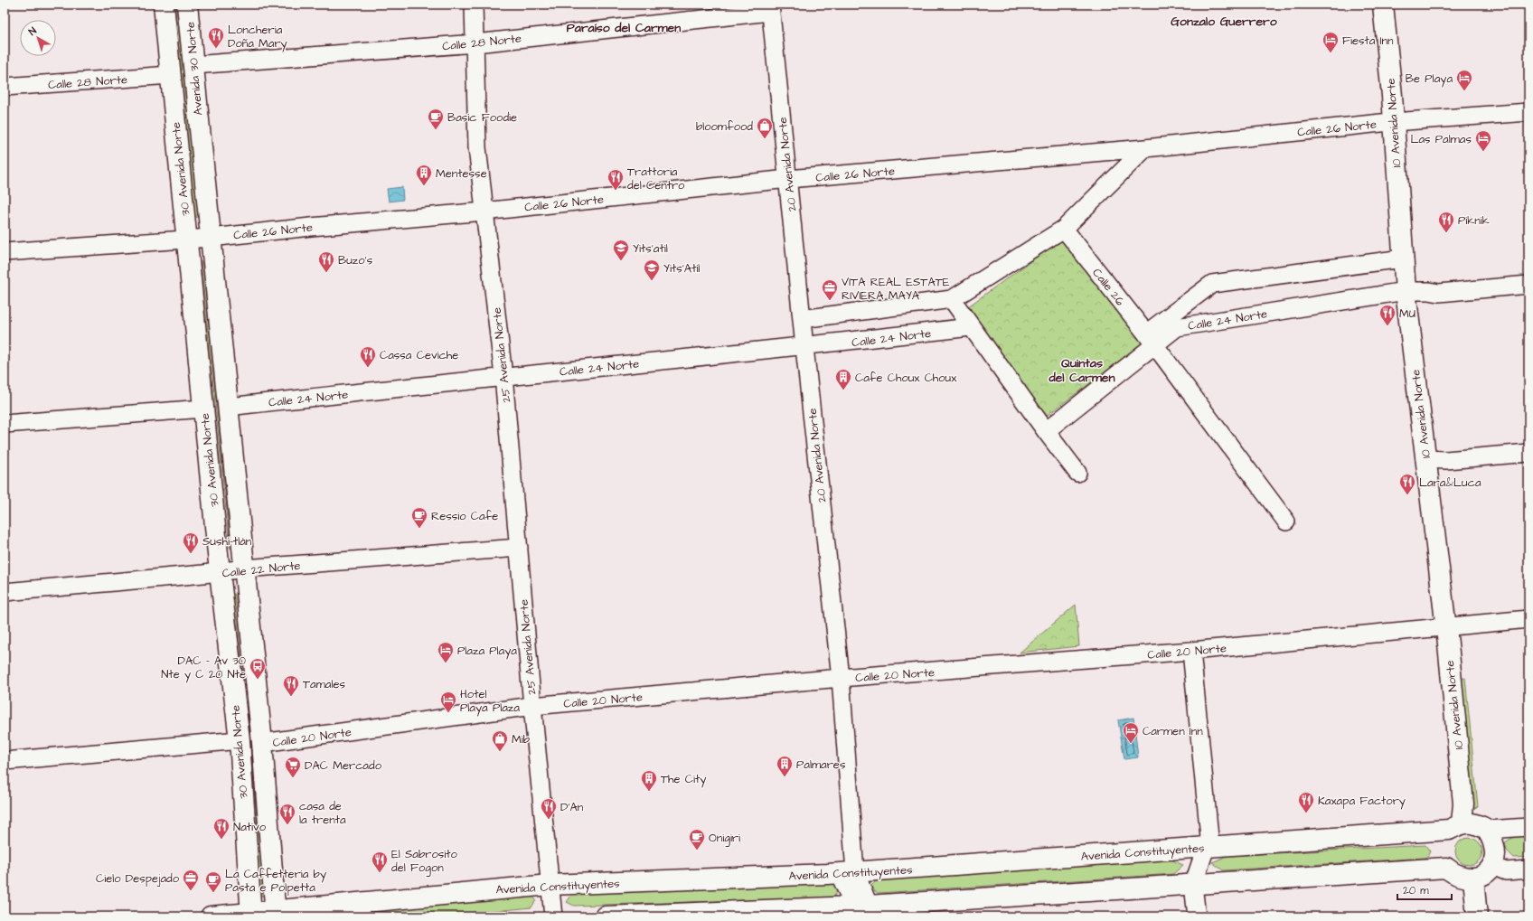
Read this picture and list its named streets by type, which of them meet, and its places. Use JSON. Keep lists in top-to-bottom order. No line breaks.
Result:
{"streets":{"street":["Calle 28 Norte","Avenida 30 Norte","10 Avenida Norte","Calle 26 Norte","20 Avenida Norte","30 Avenida Norte","Calle 26","Calle 24 Norte","25 Avenida Norte","Calle 22 Norte","Calle 20 Norte","Avenida Constituyentes"]},"crossings":[["Calle 28 Norte","Avenida 30 Norte"],["Calle 28 Norte","20 Avenida Norte"],["Calle 28 Norte","30 Avenida Norte"],["Calle 28 Norte","25 Avenida Norte"],["Avenida 30 Norte","30 Avenida Norte"],["10 Avenida Norte","Calle 26 Norte"],["10 Avenida Norte","Calle 24 Norte"],["10 Avenida Norte","Calle 20 Norte"],["10 Avenida Norte","Avenida Constituyentes"],["Calle 26 Norte","20 Avenida Norte"],["Calle 26 Norte","30 Avenida Norte"],["Calle 26 Norte","25 Avenida Norte"],["20 Avenida Norte","Calle 24 Norte"],["20 Avenida Norte","Calle 20 Norte"],["20 Avenida Norte","Avenida Constituyentes"],["30 Avenida Norte","Calle 24 Norte"],["30 Avenida Norte","Calle 22 Norte"],["30 Avenida Norte","Calle 20 Norte"],["30 Avenida Norte","Avenida Constituyentes"],["Calle 26","Calle 24 Norte"],["Calle 24 Norte","25 Avenida Norte"],["25 Avenida Norte","Calle 22 Norte"],["25 Avenida Norte","Calle 20 Norte"],["25 Avenida Norte","Avenida Constituyentes"]],"districts":["Gonzalo Guerrero","Paraíso del Carmen","Quintas del Carmen"],"places":{"restaurant":["Loncheria Doña Mary","Trattoria del Centro","Piknik","Buzo's","MU","Cassa Ceviche","Lara&Luca","Sushi-tlán","Tamales","Kaxapa Factory","D'An","casa de la trenta","Nativo","El Sabrosito del Fogon"],"hotel":["Fiesta Inn","Be Playa","Las Palmas","Plaza Playa","Hotel Playa Plaza","Carmen Inn"],"cafe":["Basic Foodie","Ressio Cafe","Onigiri","La Caffetteria by Pasta e Polpetta"],"shop":["bloomfood","Mib"],"building":["Mentesse","Cafe Choux Choux","Palmares","The City"],"school or university":["Yits'atil","Yits'Atil"],"office":["VITA REAL ESTATE RIVIERA MAYA","Cielo Despejado"],"bus stop":["DAC - Av 30 Nte y C 20 Nte"],"supermarket":["DAC Mercado"]},"scale_bar":"20 m","north":"top left"}
